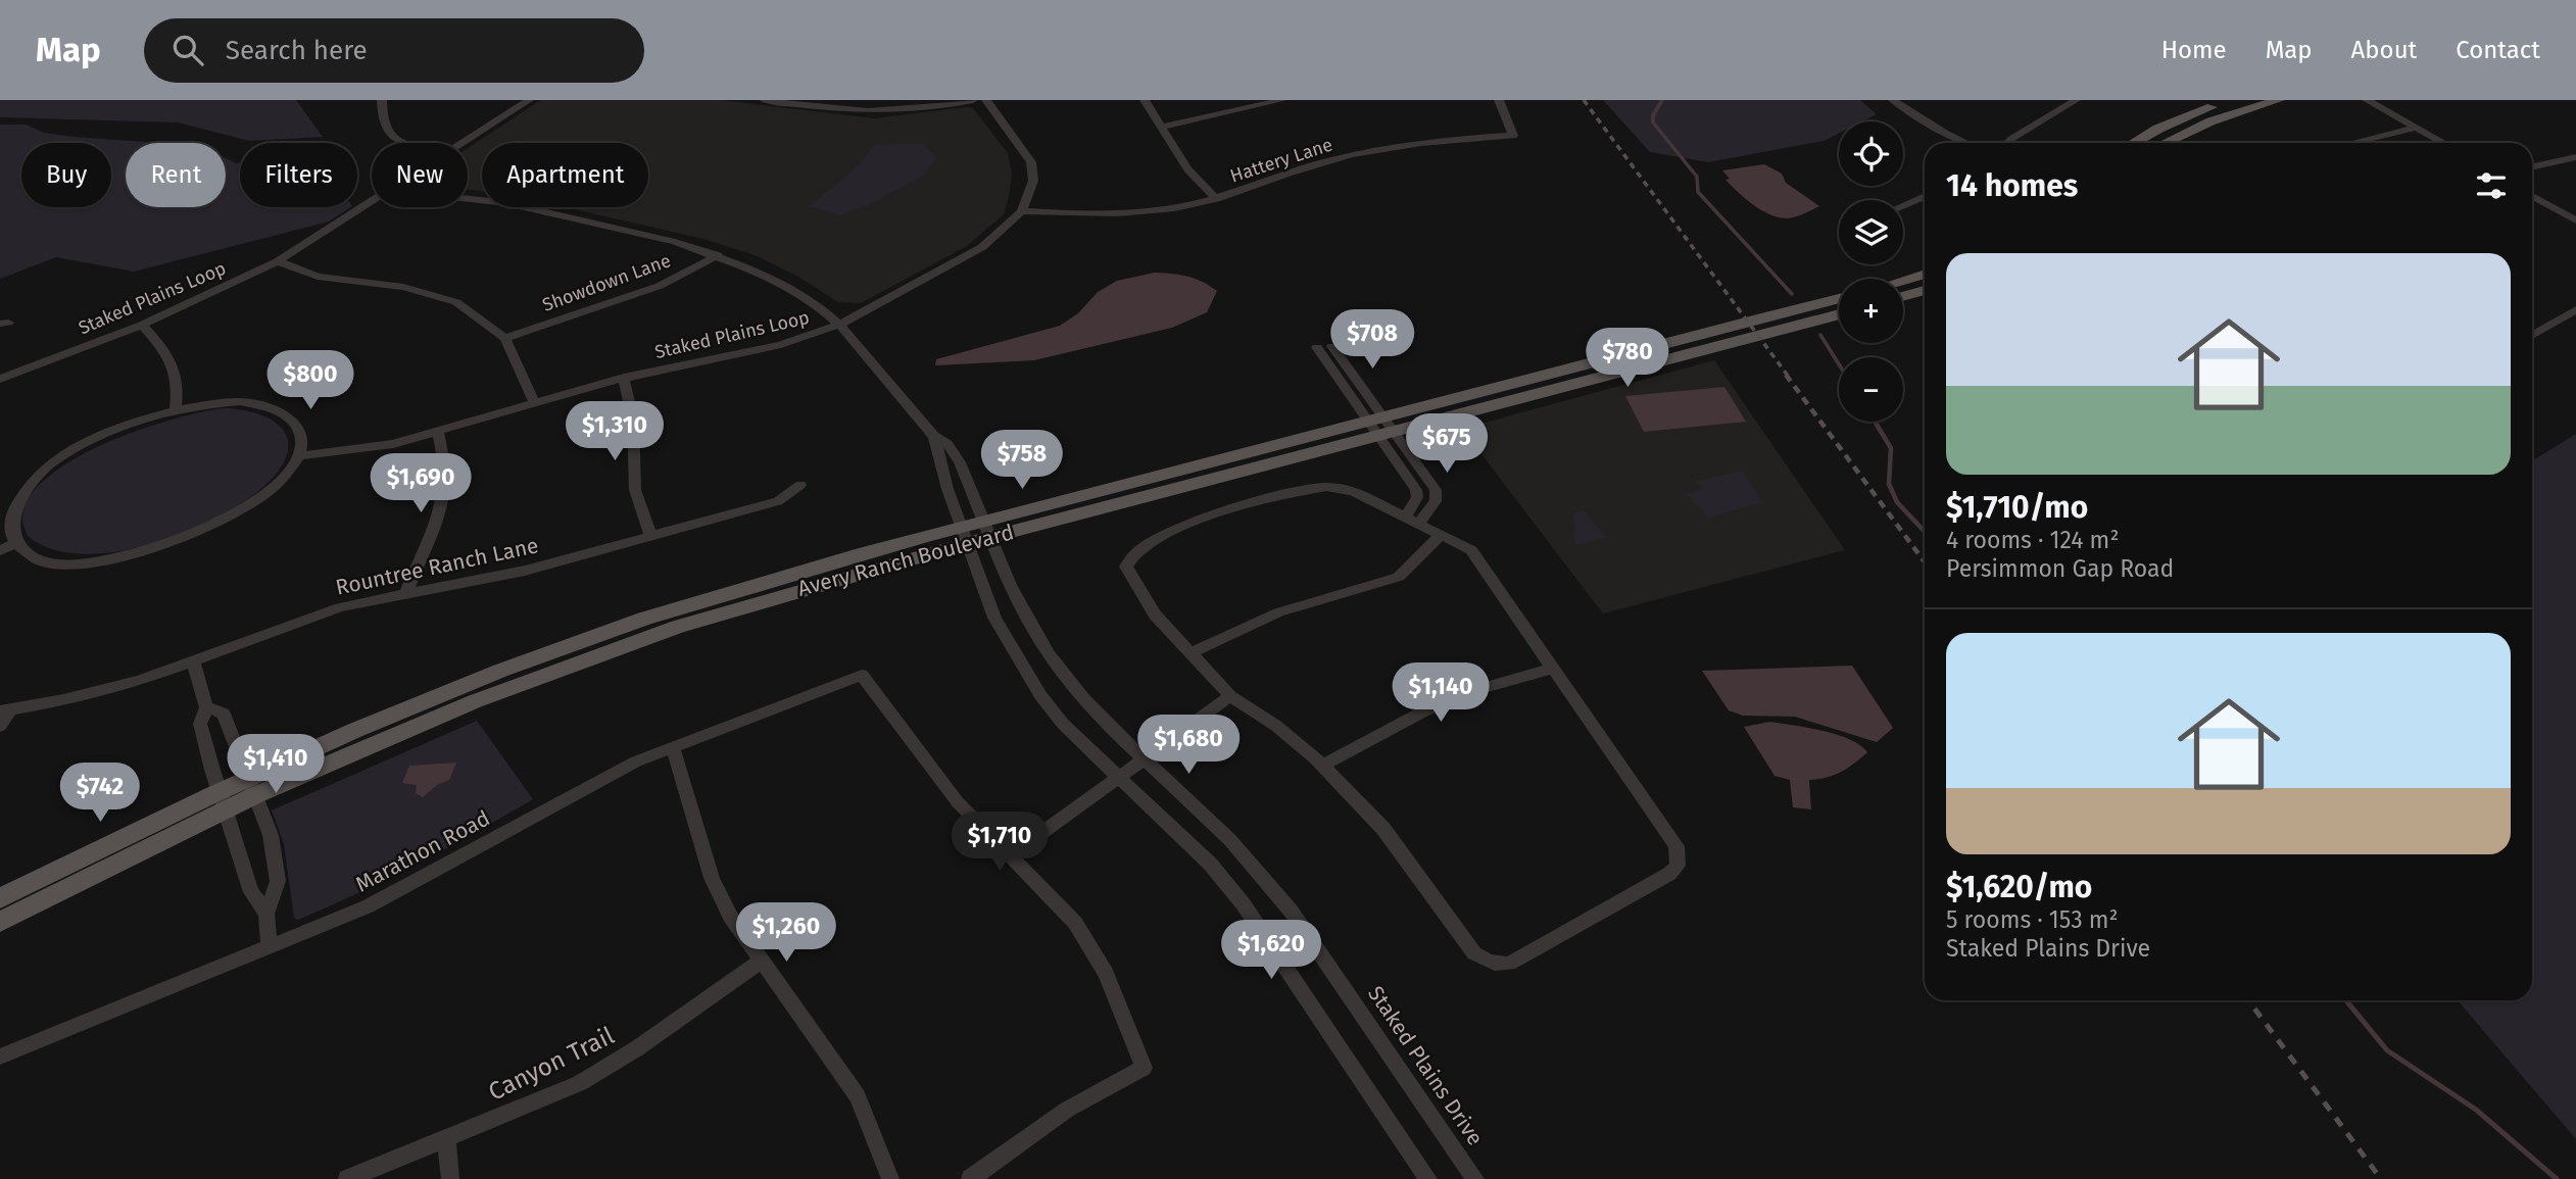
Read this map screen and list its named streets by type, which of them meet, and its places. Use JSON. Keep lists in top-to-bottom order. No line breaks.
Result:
{"streets":{"main road":["Avery Ranch Boulevard"],"street":["Hattery Lane","Showdown Lane","Staked Plains Loop","Rountree Ranch Lane","Marathon Road","Canyon Trail","Staked Plains Drive"]},"crossings":[["Hattery Lane","Staked Plains Loop"],["Showdown Lane","Staked Plains Drive"],["Staked Plains Loop","Staked Plains Drive"],["Avery Ranch Boulevard","Staked Plains Drive"]],"page":{"header":"Map","search":"Search here","nav":["Home","Map","About","Contact"],"map_buttons":["+","−"],"chip":["Buy","Rent","Filters","New","Apartment"],"heading":"14 homes","list":[{"name":"$1,710/mo","note":"4 rooms · 124 m² · Persimmon Gap Road"},{"name":"$1,620/mo","note":"5 rooms · 153 m² · Staked Plains Drive"}],"price":["$708","$780","$800","$1,310","$675","$758","$1,690","$1,140","$1,680","$1,410","$742","$1,710","$1,260","$1,620"]}}
